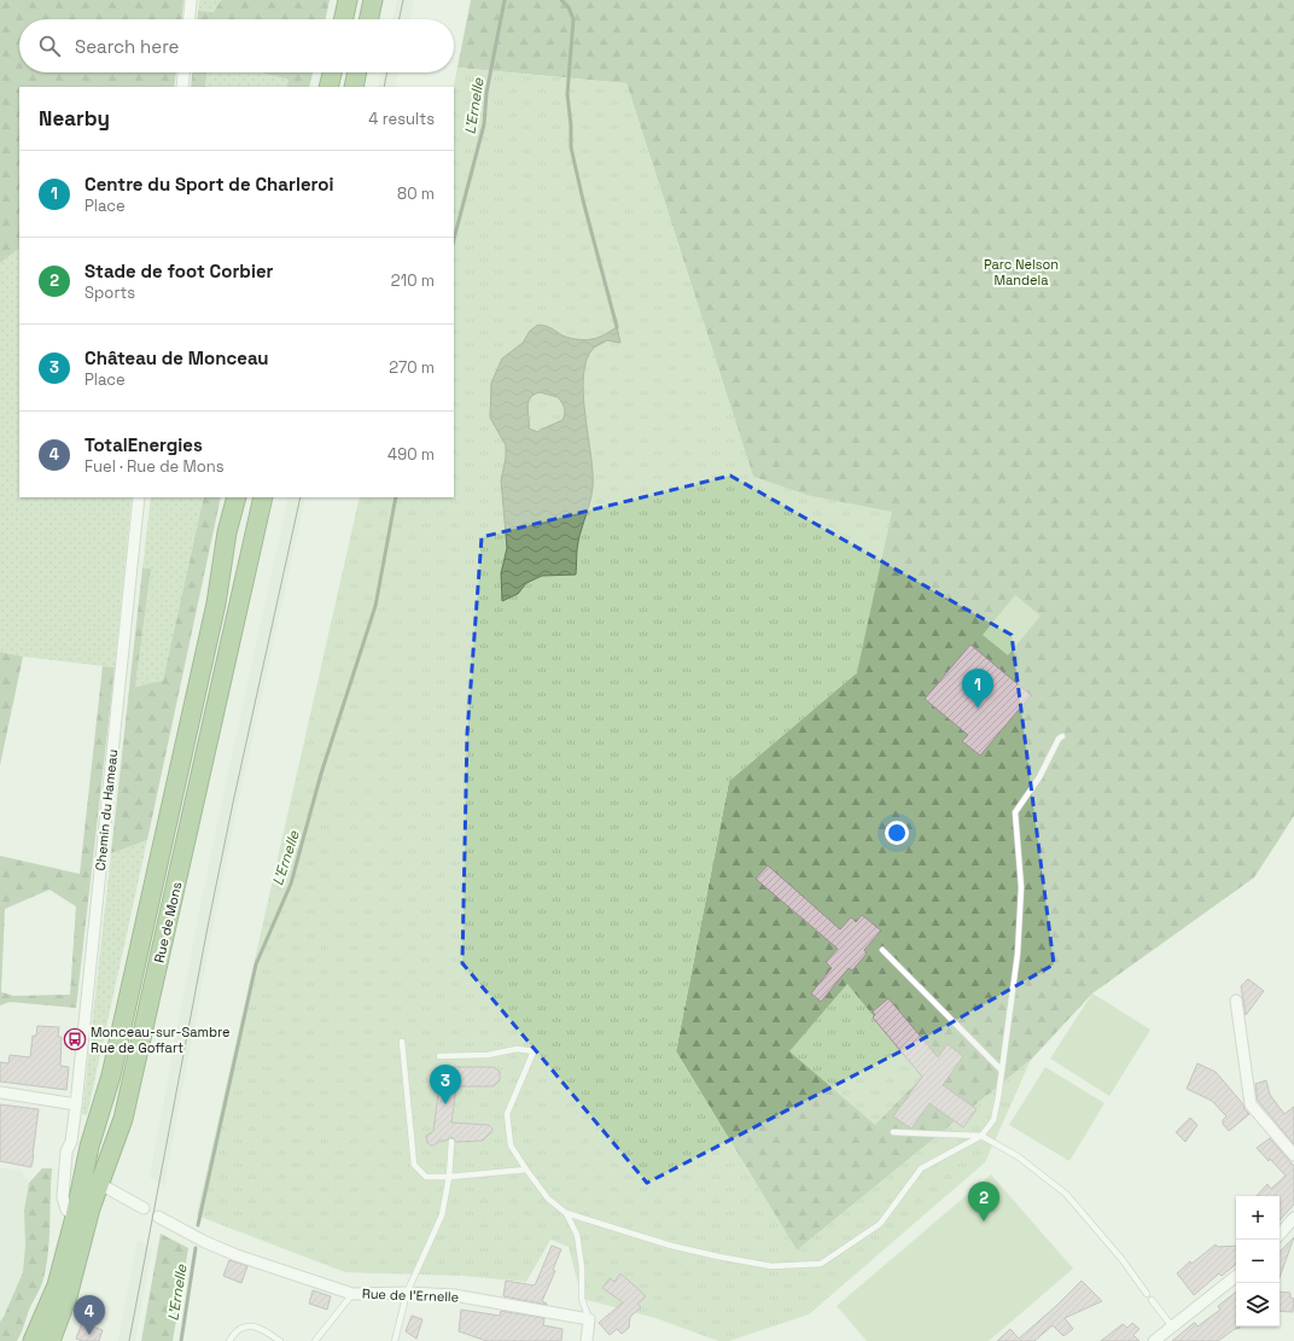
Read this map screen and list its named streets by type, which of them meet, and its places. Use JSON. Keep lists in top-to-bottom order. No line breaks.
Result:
{"streets":{"highway":["Rue de Mons"],"street":["Chemin du Hameau","Rue de l'Ernelle"]},"crossings":[["Chemin du Hameau","Rue de Mons"]],"water":["L'Ernelle"],"parks":["Parc Nelson Mandela"],"places":{"bus stop":["Monceau-sur-Sambre Rue de Goffart"]},"page":{"search":"Search here","heading":["Nearby","4 results"],"list":[{"mark":"1","name":"Centre du Sport de Charleroi","note":"Place","value":"80 m"},{"mark":"2","name":"Stade de foot Corbier","note":"Sports","value":"210 m"},{"mark":"3","name":"Château de Monceau","note":"Place","value":"270 m"},{"mark":"4","name":"TotalEnergies","note":"Fuel · Rue de Mons","value":"490 m"}],"pins":["1","3","2","4"],"map_buttons":["+","−"]}}
